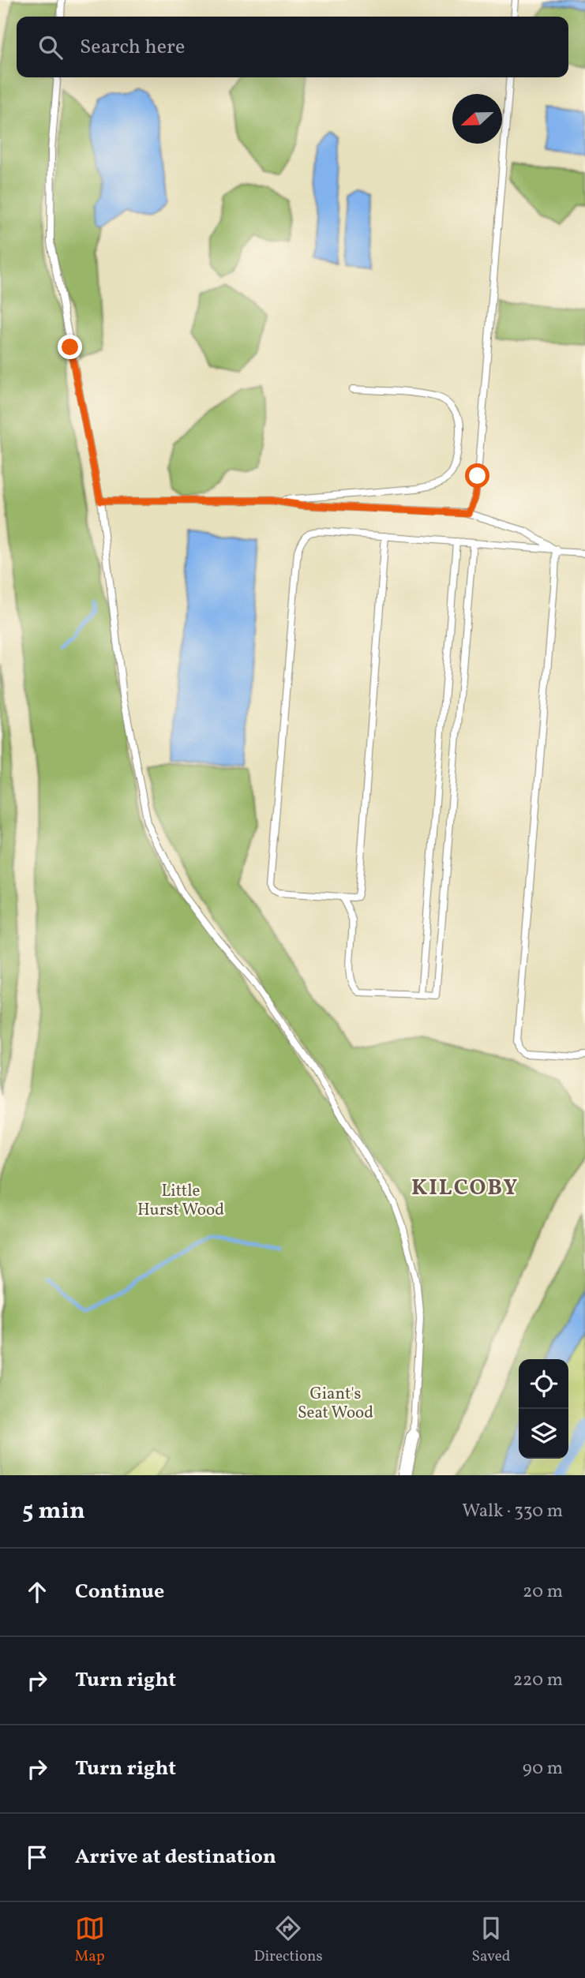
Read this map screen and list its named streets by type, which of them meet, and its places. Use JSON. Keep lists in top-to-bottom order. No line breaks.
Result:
{"districts":["KILCOBY"],"parks":["Little Hurst Wood","Giant's Seat Wood"],"north":"left","page":{"search":"Search here","heading":["5 min","Walk · 330 m"],"list":[["Continue","20 m"],["Turn right","220 m"],["Turn right","90 m"],"Arrive at destination"],"nav":["Map","Directions","Saved"]}}
